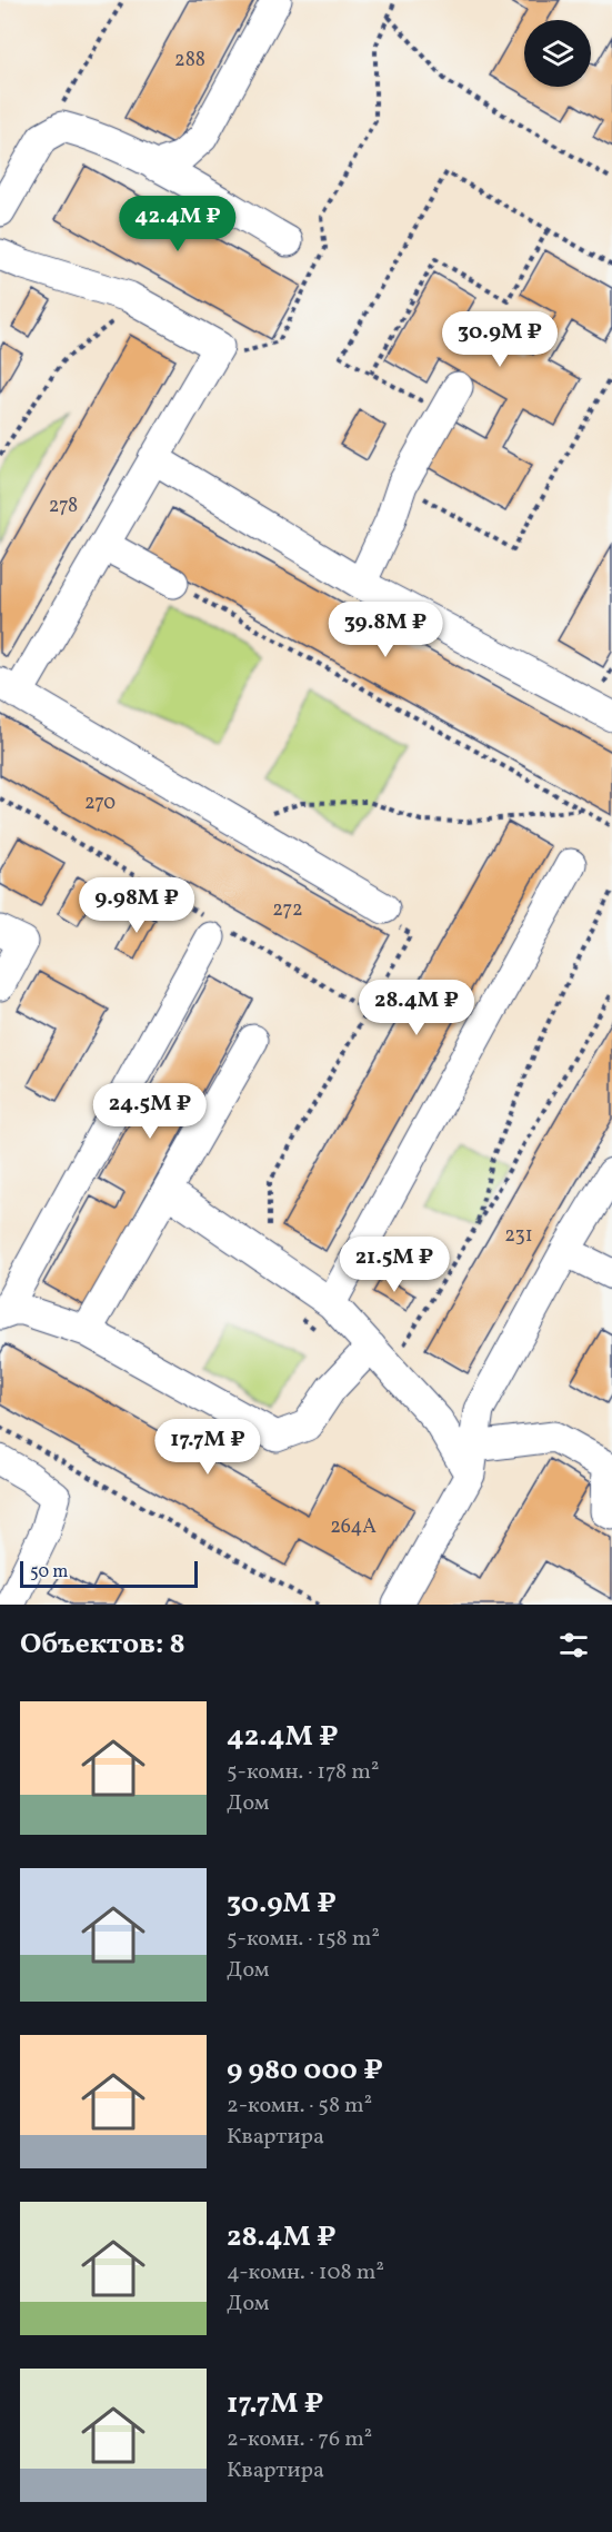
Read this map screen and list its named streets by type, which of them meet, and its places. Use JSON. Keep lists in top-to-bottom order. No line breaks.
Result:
{"house_numbers":["288","278","270","272","231","264А"],"scale_bar":"50 m","page":{"price":["42.4M ₽","30.9M ₽","39.8M ₽","9.98M ₽","28.4M ₽","24.5M ₽","21.5M ₽","17.7M ₽"],"scale":"50 m","heading":"Объектов: 8","list":[{"name":"42.4M ₽","note":"5-комн. · 178 m² · Дом"},{"name":"30.9M ₽","note":"5-комн. · 158 m² · Дом"},{"name":"9 980 000 ₽","note":"2-комн. · 58 m² · Квартира"},{"name":"28.4M ₽","note":"4-комн. · 108 m² · Дом"},{"name":"17.7M ₽","note":"2-комн. · 76 m² · Квартира"}]}}
